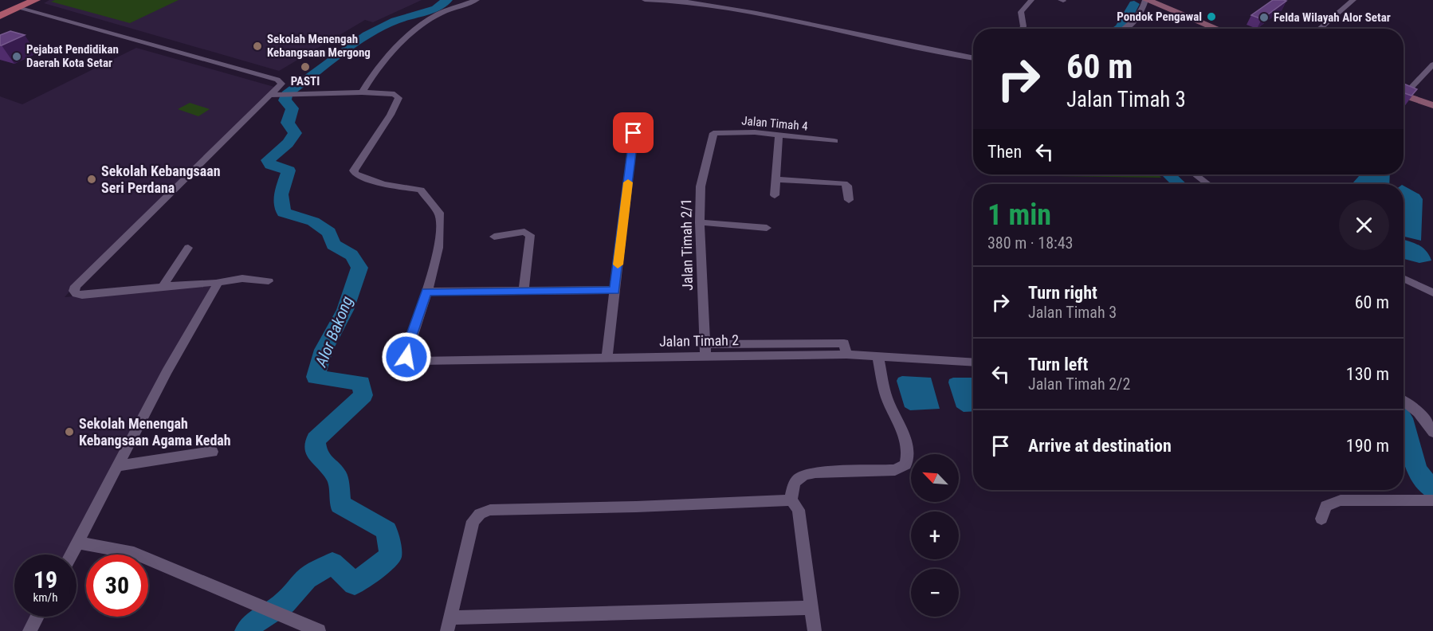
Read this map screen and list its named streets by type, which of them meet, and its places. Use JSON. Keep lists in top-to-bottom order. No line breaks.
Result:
{"streets":{"street":["Jalan Timah 4","Jalan Timah 2/1","Jalan Timah 2"]},"crossings":[["Jalan Timah 4","Jalan Timah 2/1"],["Jalan Timah 2/1","Jalan Timah 2"]],"water":["Alor Bakong"],"places":["Pondok Pengawal","Felda Wilayah Alor Setar","Sekolah Menengah Kebangsaan Mergong","Pejabat Pendidikan Daerah Kota Setar","PASTI","Sekolah Kebangsaan Seri Perdana","Sekolah Menengah Kebangsaan Agama Kedah"],"north":"top left","page":{"turn":["60 m","Jalan Timah 3"],"then":"Then","heading":["1 min","380 m · 18:43"],"list":[{"name":"Turn right","note":"Jalan Timah 3","value":"60 m"},{"name":"Turn left","note":"Jalan Timah 2/2","value":"130 m"},{"name":"Arrive at destination","value":"190 m"}],"map_buttons":["+","−"],"speed":"19 km/h","limit":"30"}}
